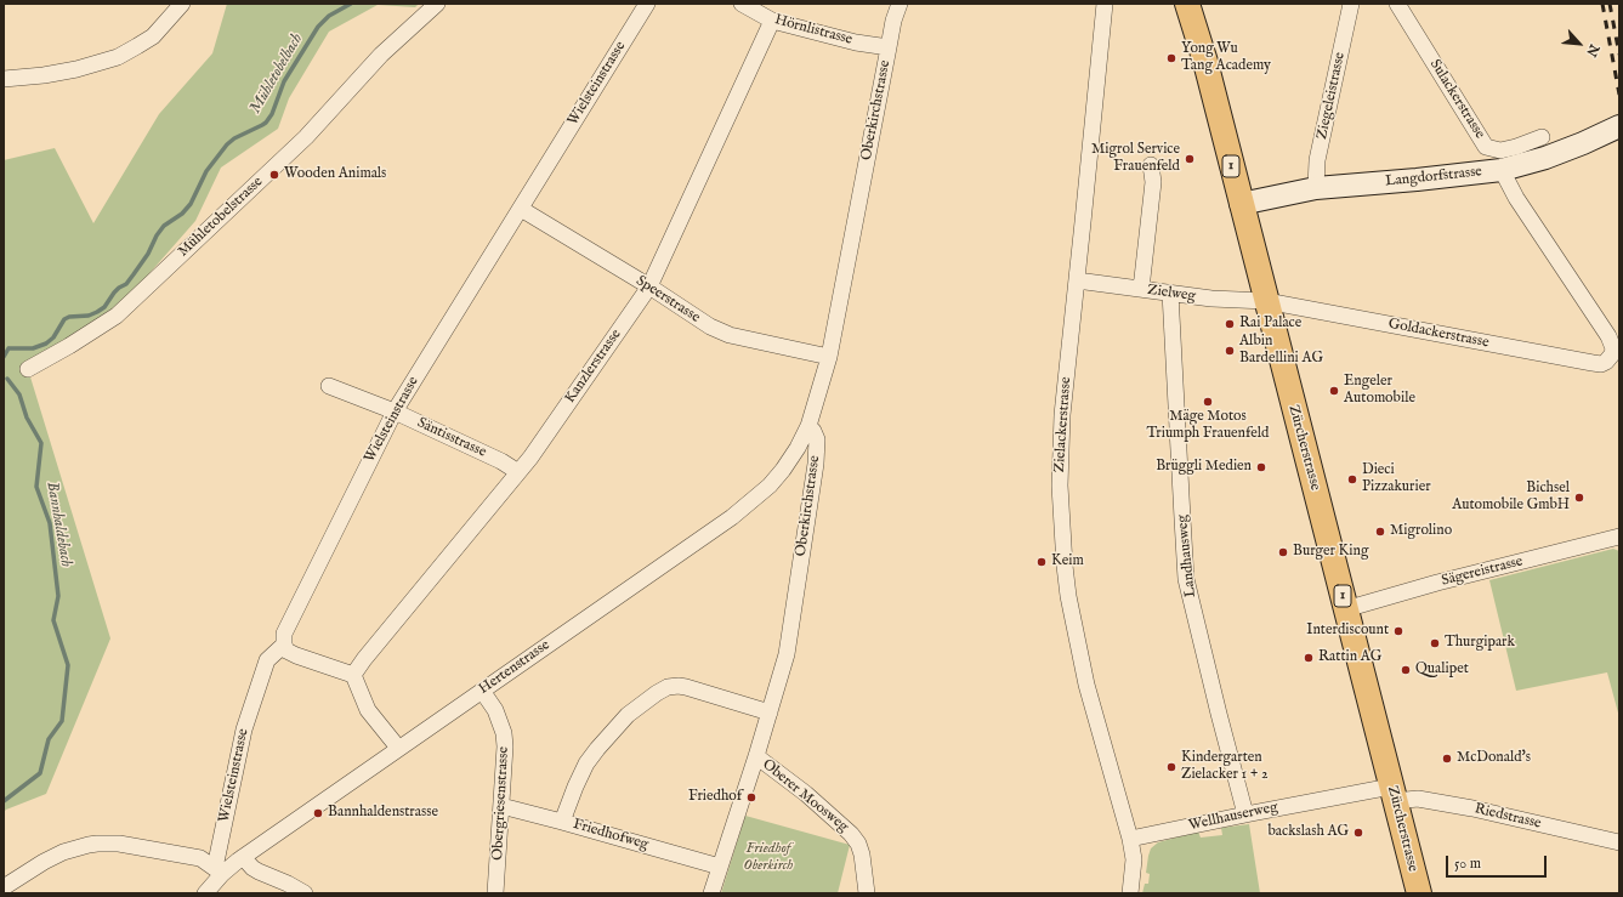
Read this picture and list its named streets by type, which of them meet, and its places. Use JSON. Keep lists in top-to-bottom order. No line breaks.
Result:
{"streets":{"main road":["1","Zürcherstrasse"],"street":["Hörnlistrasse","Wielsteinstrasse","Ziegeleistrasse","Sulackerstrasse","Oberkirchstrasse","Langdorfstrasse","Mühletobelstrasse","Zielweg","Speerstrasse","Goldackerstrasse","Kanzlerstrasse","Zielackerstrasse","Säntisstrasse","Landhausweg","Sägereistrasse","Hertenstrasse","Oberer Moosweg","Obergriesenstrasse","Wellhauserweg","Riedstrasse","Friedhofweg"]},"crossings":[["Hörnlistrasse","Oberkirchstrasse"],["Hörnlistrasse","Kanzlerstrasse"],["Wielsteinstrasse","Speerstrasse"],["Wielsteinstrasse","Säntisstrasse"],["Wielsteinstrasse","Hertenstrasse"],["Ziegeleistrasse","Langdorfstrasse"],["Oberkirchstrasse","Speerstrasse"],["Oberkirchstrasse","Hertenstrasse"],["Oberkirchstrasse","Oberer Moosweg"],["Oberkirchstrasse","Friedhofweg"],["1","Zürcherstrasse"],["Langdorfstrasse","Goldackerstrasse"],["Langdorfstrasse","Zürcherstrasse"],["Zielweg","Goldackerstrasse"],["Zielweg","Zielackerstrasse"],["Zielweg","Zürcherstrasse"],["Zielweg","Landhausweg"],["Speerstrasse","Kanzlerstrasse"],["Goldackerstrasse","Zürcherstrasse"],["Kanzlerstrasse","Säntisstrasse"],["Zielackerstrasse","Wellhauserweg"],["Zürcherstrasse","Sägereistrasse"],["Zürcherstrasse","Wellhauserweg"],["Zürcherstrasse","Riedstrasse"],["Landhausweg","Wellhauserweg"],["Hertenstrasse","Obergriesenstrasse"],["Obergriesenstrasse","Friedhofweg"],["Wellhauserweg","Riedstrasse"]],"water":["Mühletobelbach","Bannhaldebach"],"parks":["Friedhof Oberkirch"],"places":["Yong Wu Tang Academy","Migrol Service Frauenfeld","Wooden Animals","Rai Palace","Albin Bardellini AG","Engeler Automobile","Mäge Motos Triumph Frauenfeld","Brüggli Medien","Dieci Pizzakurier","Bichsel Automobile GmbH","Migrolino","Burger King","Keim","Interdiscount","Thurgipark","Rattin AG","Qualipet","McDonald's","Kindergarten Zielacker 1 + 2","Friedhof","Bannhaldenstrasse","backslash AG"],"scale_bar":"50 m","north":"bottom right"}
